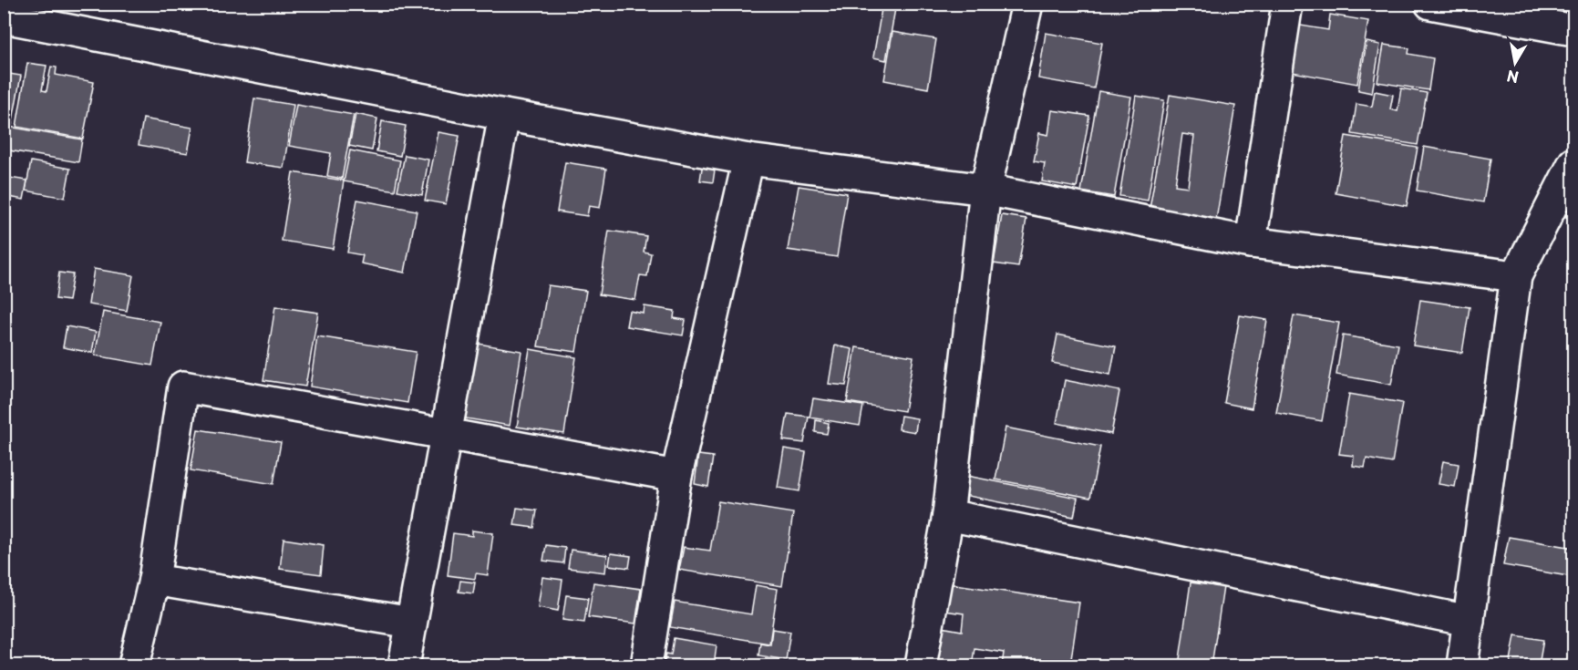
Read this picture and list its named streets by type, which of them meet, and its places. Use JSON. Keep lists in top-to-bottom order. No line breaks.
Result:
{"north":"bottom"}
